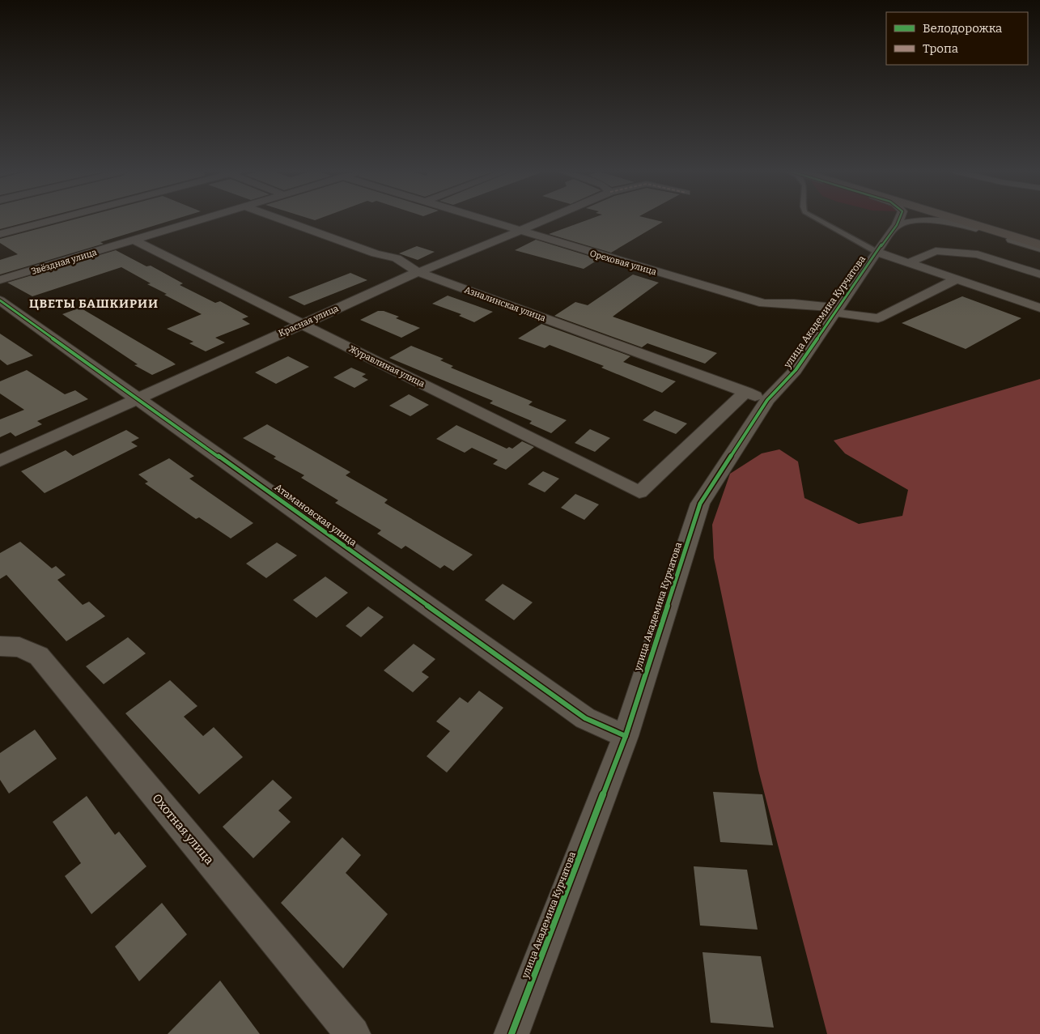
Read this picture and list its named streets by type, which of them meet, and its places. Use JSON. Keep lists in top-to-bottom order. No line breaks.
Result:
{"streets":{"street":["Звёздная улица","Ореховая улица","Азналинская улица","улица Академика Курчатова","Красная улица","Журавлиная улица","Атамановская улица","Охотная улица"]},"crossings":[["Звёздная улица","Журавлиная улица"],["Ореховая улица","улица Академика Курчатова"],["Ореховая улица","Красная улица"],["Азналинская улица","улица Академика Курчатова"],["Азналинская улица","Красная улица"],["Азналинская улица","Журавлиная улица"],["улица Академика Курчатова","Атамановская улица"],["Красная улица","Журавлиная улица"],["Красная улица","Атамановская улица"]],"districts":["ЦВЕТЫ БАШКИРИИ"],"legend":["Велодорожка","Тропа"]}
